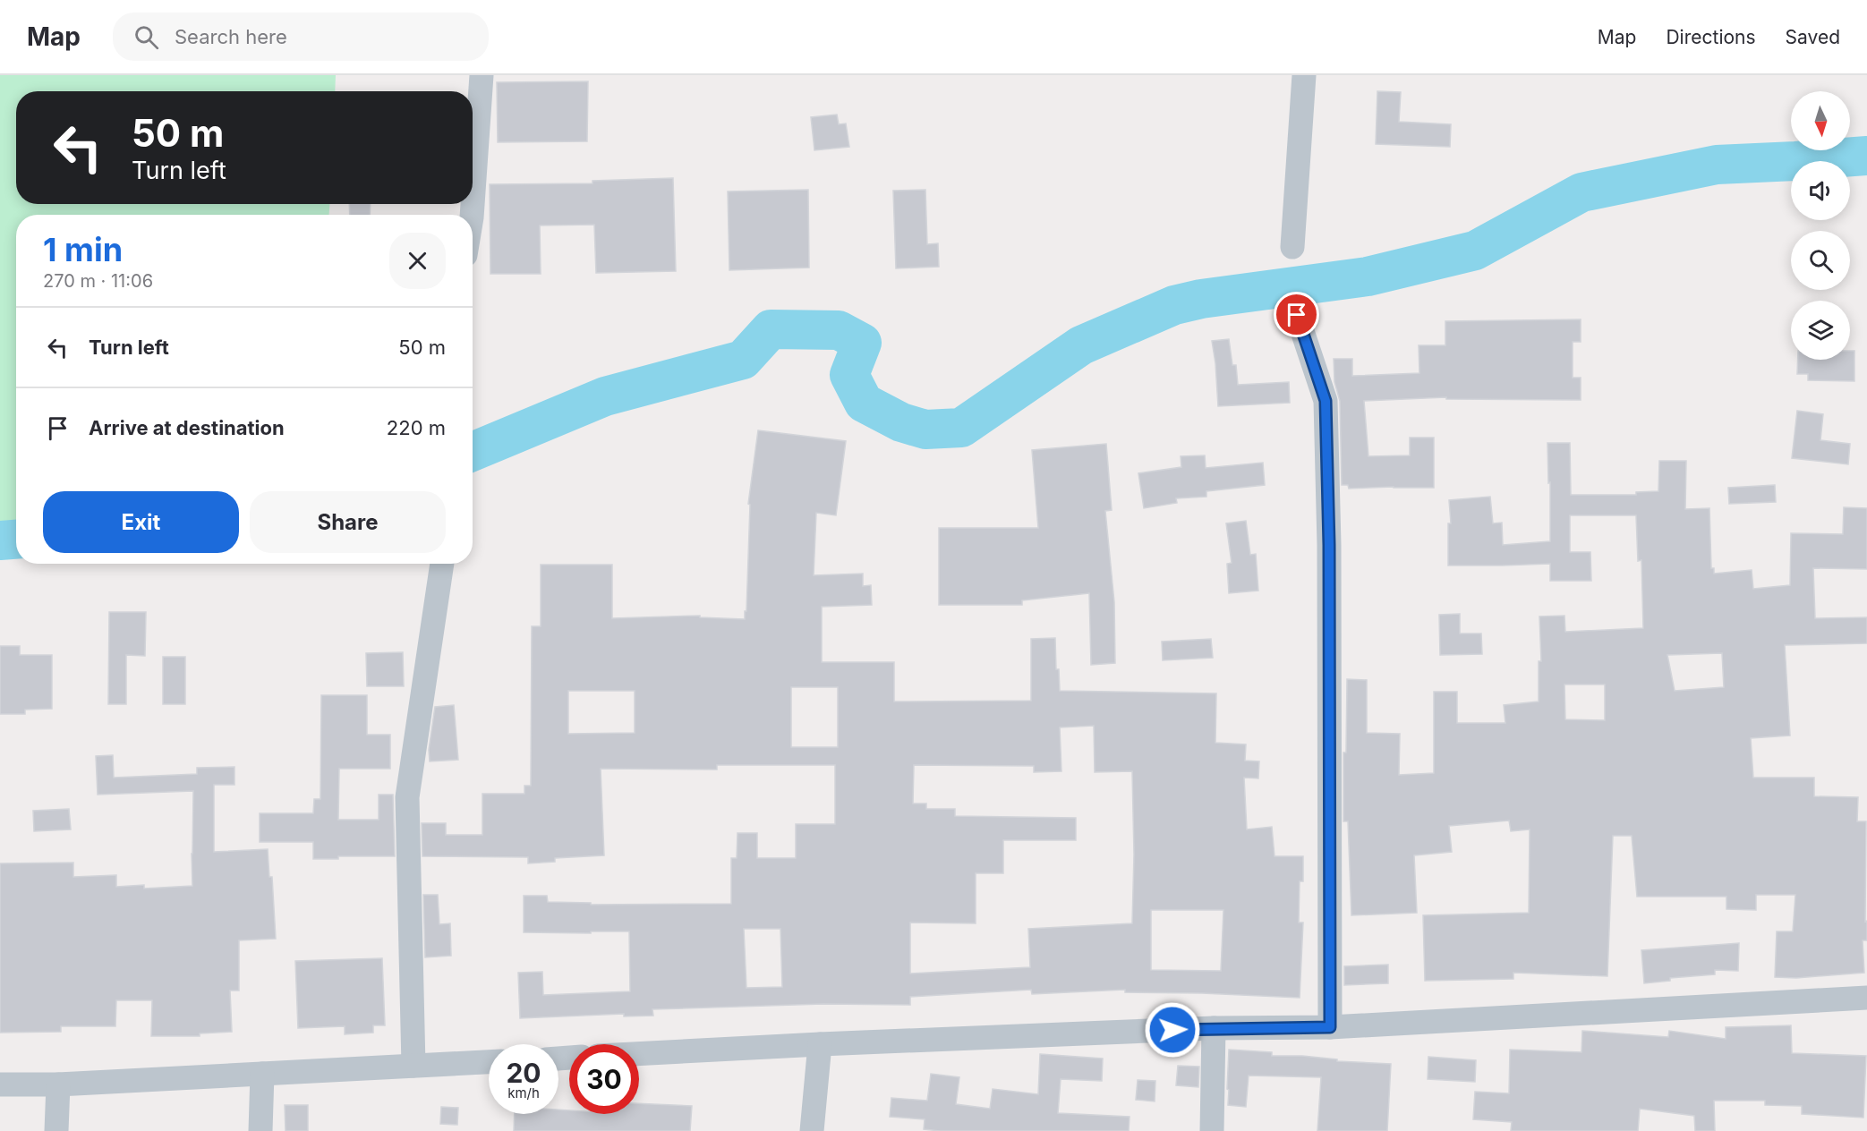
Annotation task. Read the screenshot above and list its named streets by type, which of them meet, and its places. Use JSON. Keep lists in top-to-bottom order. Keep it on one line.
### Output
{"north":"bottom","page":{"header":"Map","search":"Search here","nav":["Map","Directions","Saved"],"turn":["50 m","Turn left"],"heading":["1 min","270 m · 11:06"],"list":[{"name":"Turn left","value":"50 m"},{"name":"Arrive at destination","value":"220 m"}],"buttons":["Exit","Share"],"speed":"20 km/h","limit":"30"}}
